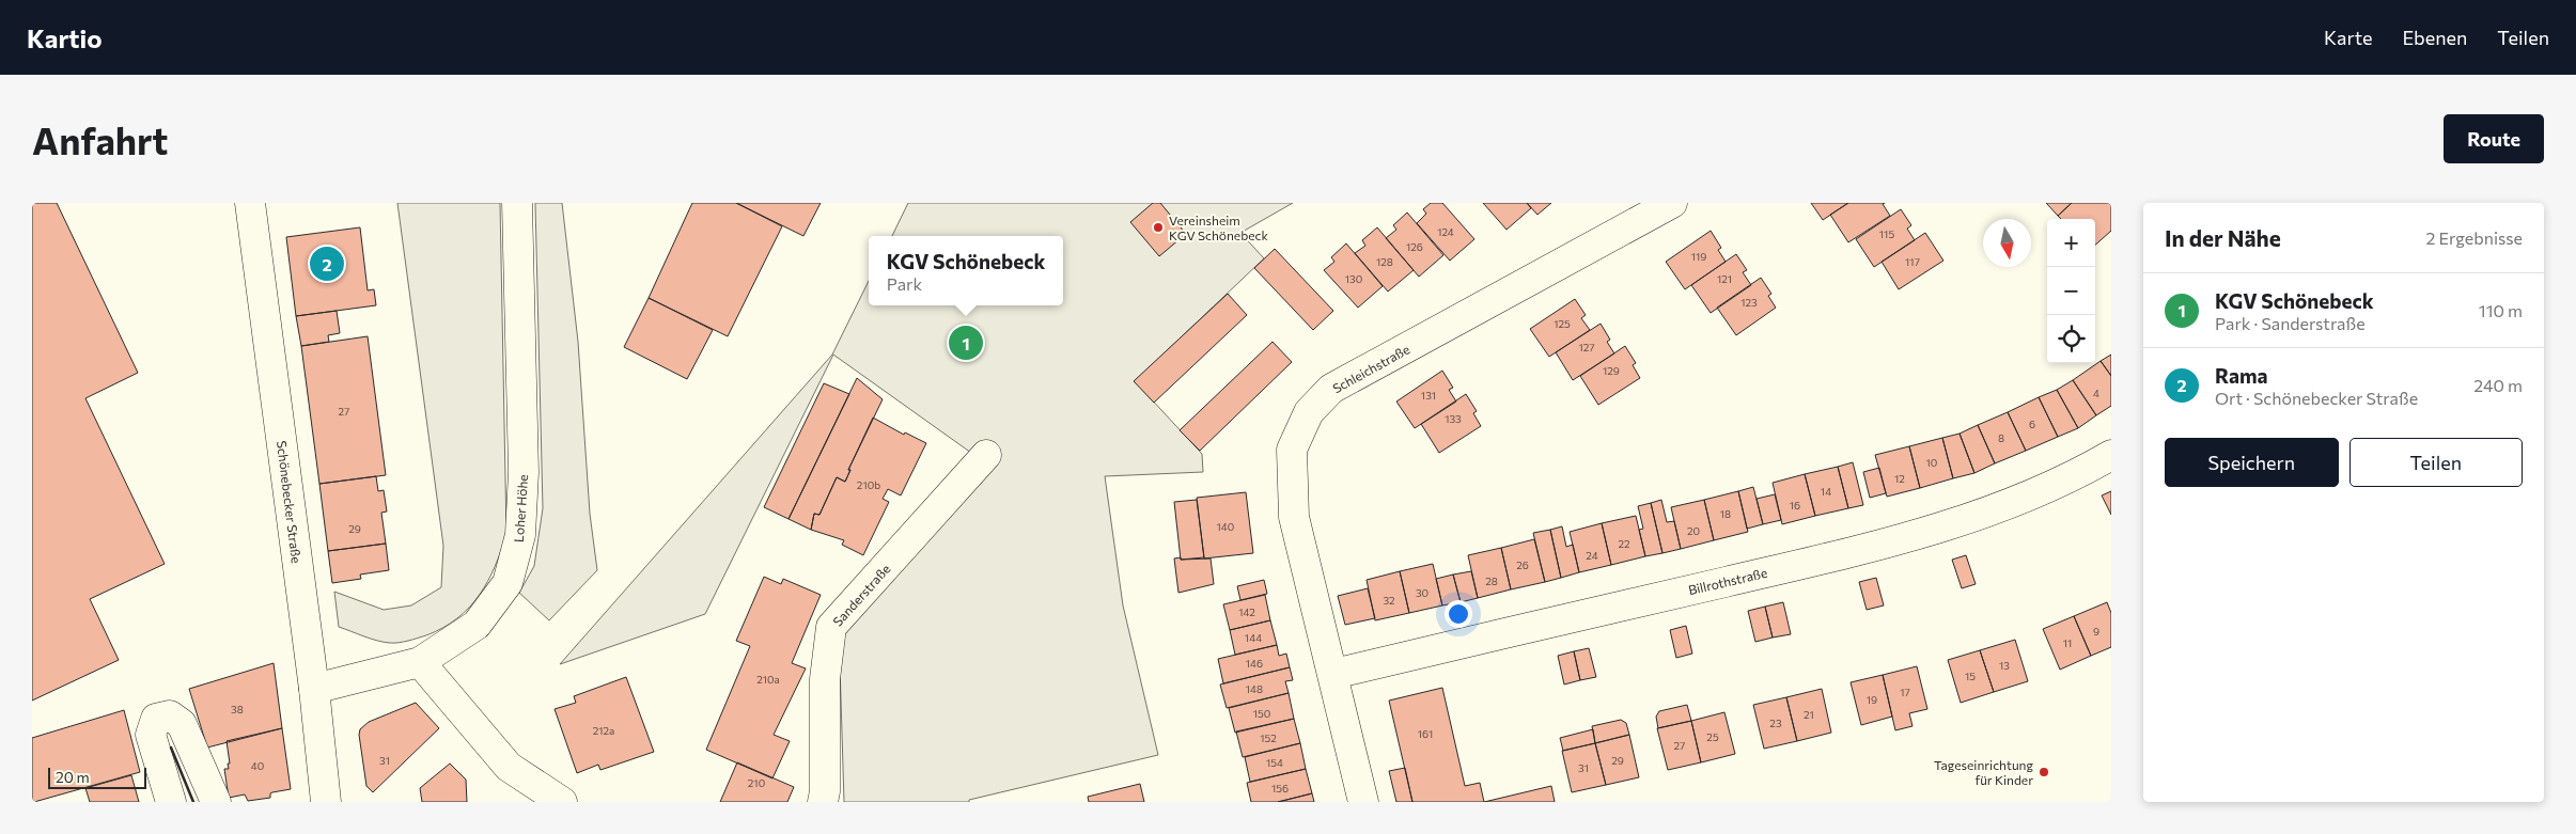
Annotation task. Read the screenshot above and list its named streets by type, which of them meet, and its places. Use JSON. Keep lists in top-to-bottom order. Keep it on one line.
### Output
{"streets":{"street":["Schleichstraße","Schönebecker Straße","Loher Höhe","Billrothstraße","Sanderstraße"]},"crossings":[["Schleichstraße","Billrothstraße"],["Schönebecker Straße","Loher Höhe"]],"places":["Vereinsheim KGV Schönebeck","Tageseinrichtung für Kinder"],"house_numbers":["124","115","126","119","128","117","130","121","123","125","127","129","4","131","27","133","6","8","10","12","210b","14","16","18","140","29","20","22","24","26","28","30","32","142","9","144","11","146","13","15","210a","148","17","19","38","150","21","23","212a","161","25","152","27","31","29","154","40","31","210","156"],"scale_bar":"20 m","north":"bottom","page":{"header":"Kartio","nav":["Karte","Ebenen","Teilen"],"buttons":["Route",["Speichern","Teilen"]],"title":"Anfahrt","heading":["In der Nähe","2 Ergebnisse"],"map_buttons":["+","−"],"popup":["KGV Schönebeck","Park"],"pins":["2","1"],"list":[{"mark":"1","name":"KGV Schönebeck","note":"Park · Sanderstraße","value":"110 m"},{"mark":"2","name":"Rama","note":"Ort · Schönebecker Straße","value":"240 m"}],"scale":"20 m"}}
